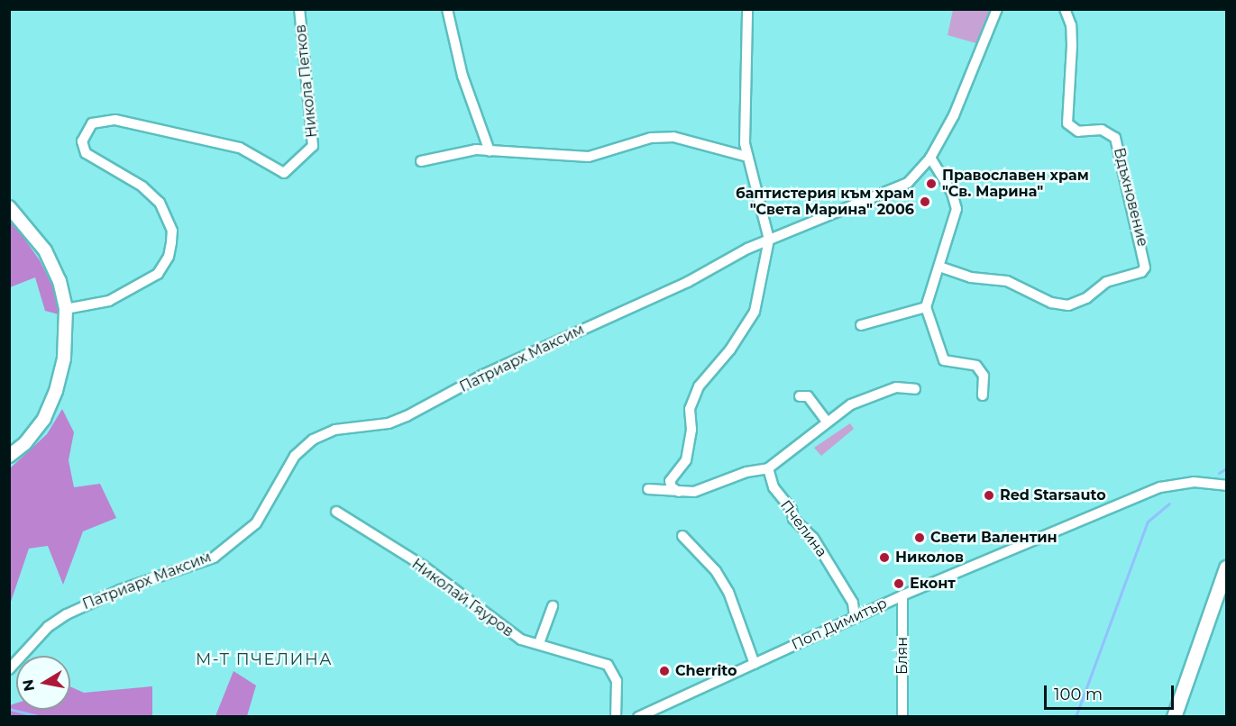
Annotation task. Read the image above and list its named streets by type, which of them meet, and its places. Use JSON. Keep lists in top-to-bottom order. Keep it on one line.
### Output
{"streets":{"street":["Никола Петков","Вдъхновение","Патриарх Максим","Пчелина","Николай Гяуров","Поп Димитър","Блян"]},"crossings":[["Пчелина","Поп Димитър"],["Поп Димитър","Блян"]],"districts":["М-Т ПЧЕЛИНА"],"places":["Православен храм \"Св. Марина\"","баптистерия към храм \"Света Марина\" 2006","Red Starsauto","Свети Валентин","Николов","Еконт","Cherrito"],"scale_bar":"100 m","north":"left"}
